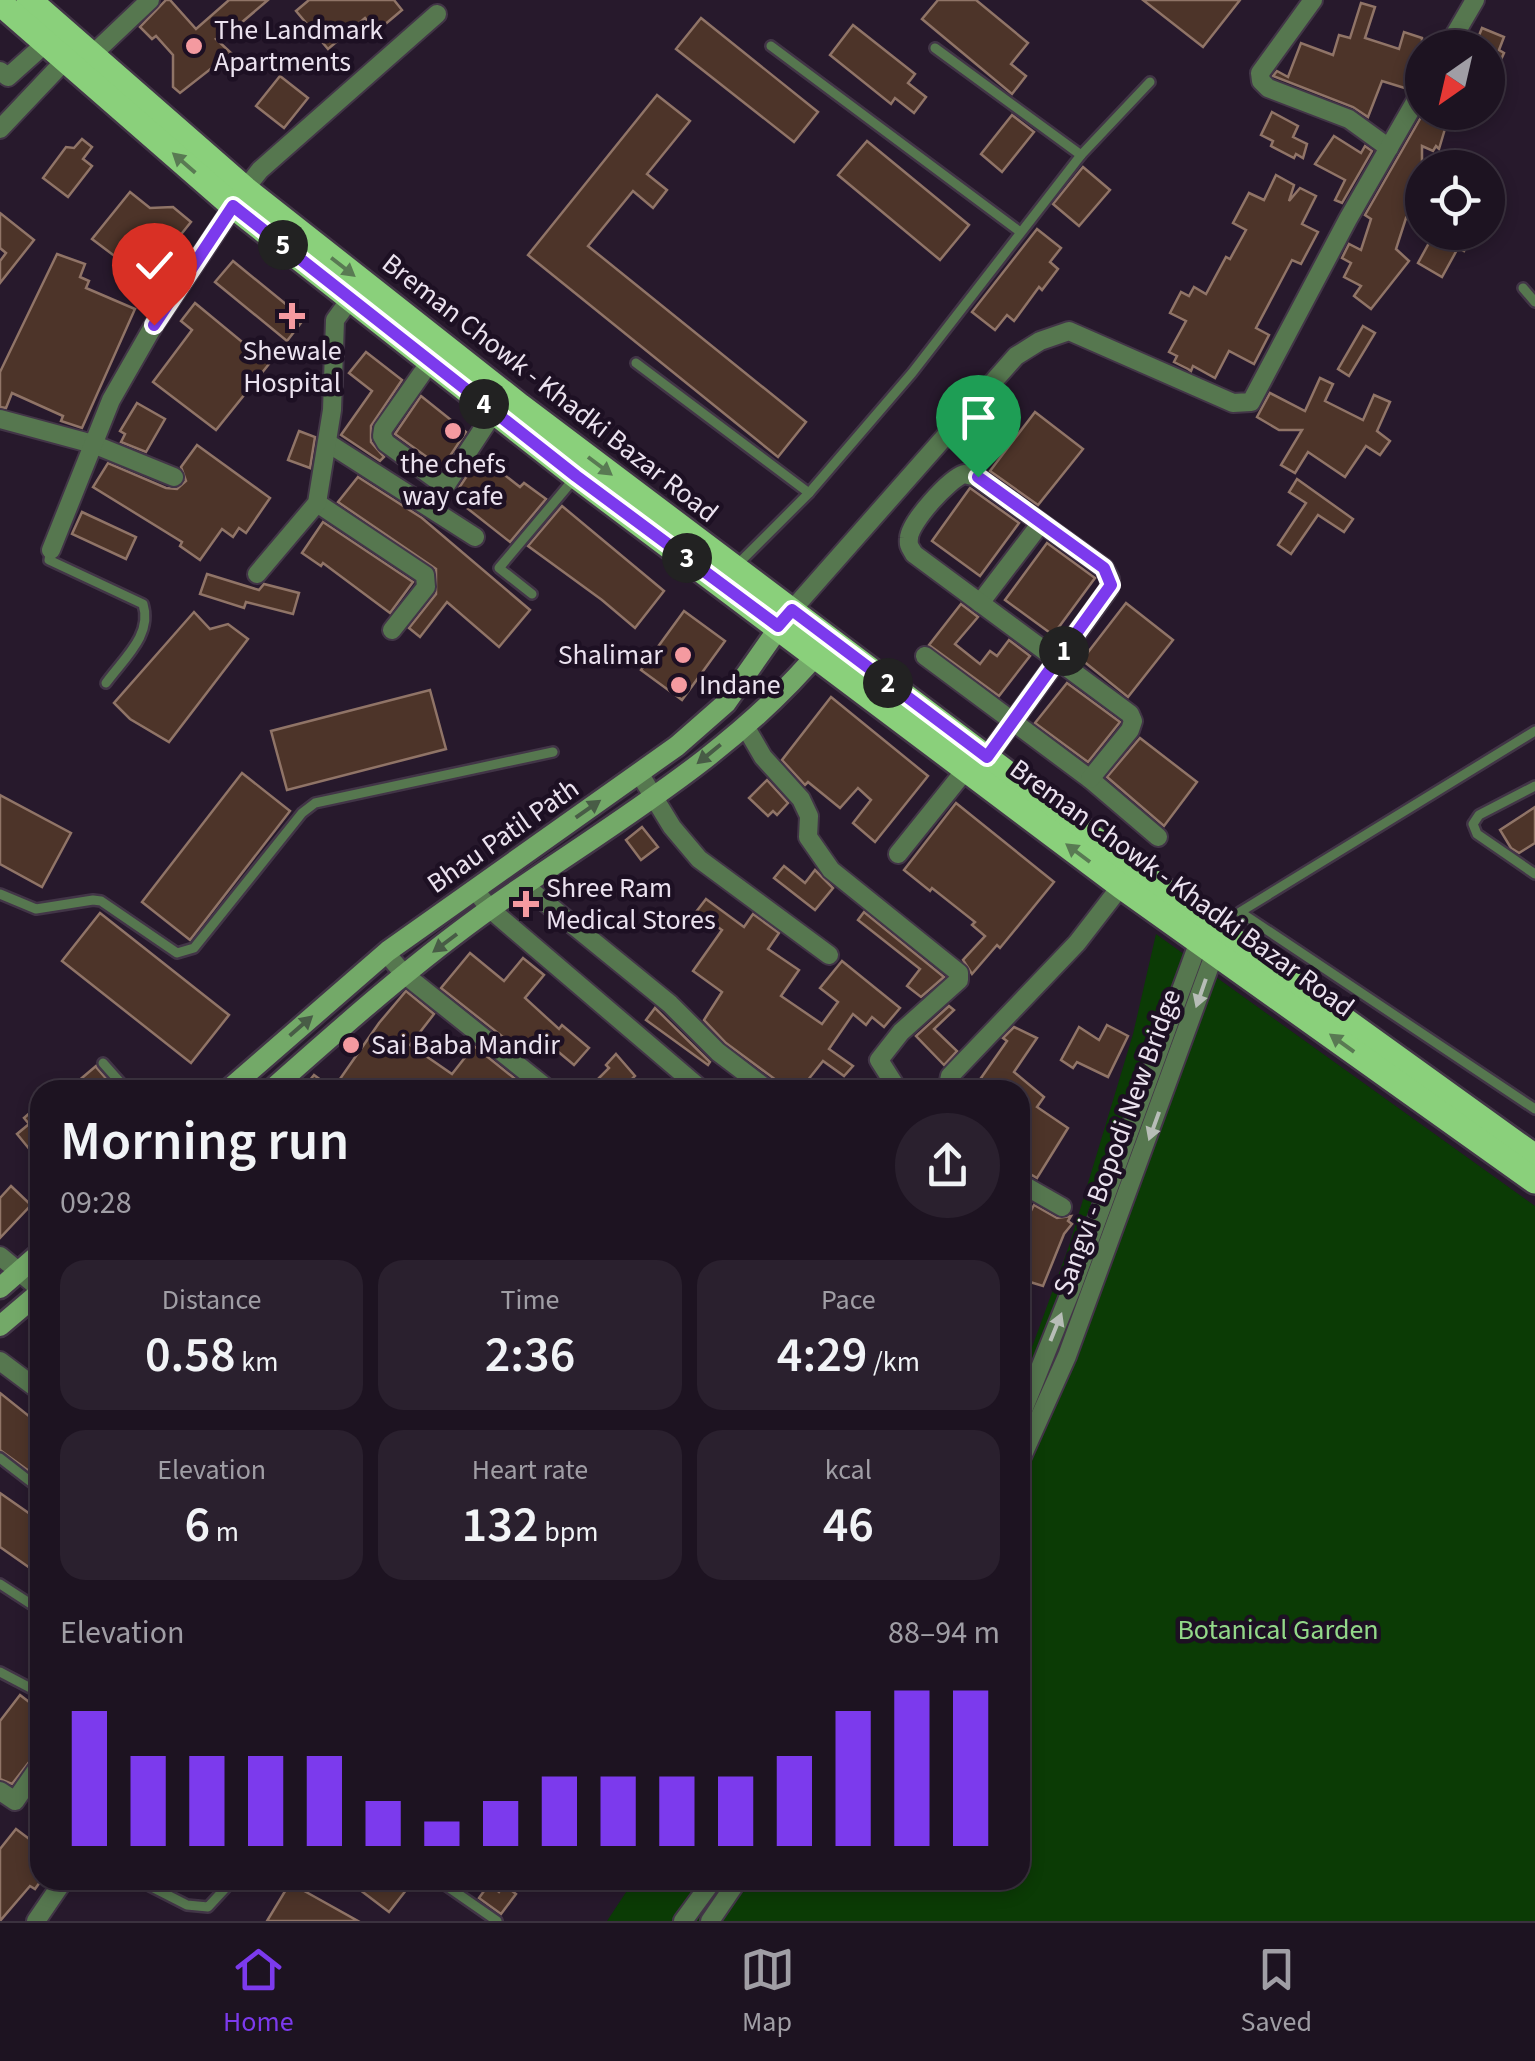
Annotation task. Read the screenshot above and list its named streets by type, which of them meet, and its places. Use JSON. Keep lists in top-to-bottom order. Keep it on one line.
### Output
{"streets":{"main road":["Breman Chowk - Khadki Bazar Road","Bhau Patil Path"],"street":["Sangvi - Bopodi New Bridge"]},"crossings":[["Breman Chowk - Khadki Bazar Road","Bhau Patil Path"],["Breman Chowk - Khadki Bazar Road","Sangvi - Bopodi New Bridge"]],"parks":["Botanical Garden"],"places":{"other":["The Landmark Apartments","the chefs way cafe","Shalimar","Indane","Sai Baba Mandir"],"health":["Shewale Hospital","Shree Ram Medical Stores"]},"north":"bottom left","page":{"pins":["5","4","3","1","2"],"heading":["Morning run","09:28"],"stats":[["Distance","0.58 km"],["Time","2:36"],["Pace","4:29 /km"],["Elevation","6 m"],["Heart rate","132 bpm"],["kcal","46"]],"chart":["Elevation","88–94 m"],"tabs":["Home","Map","Saved"]}}
